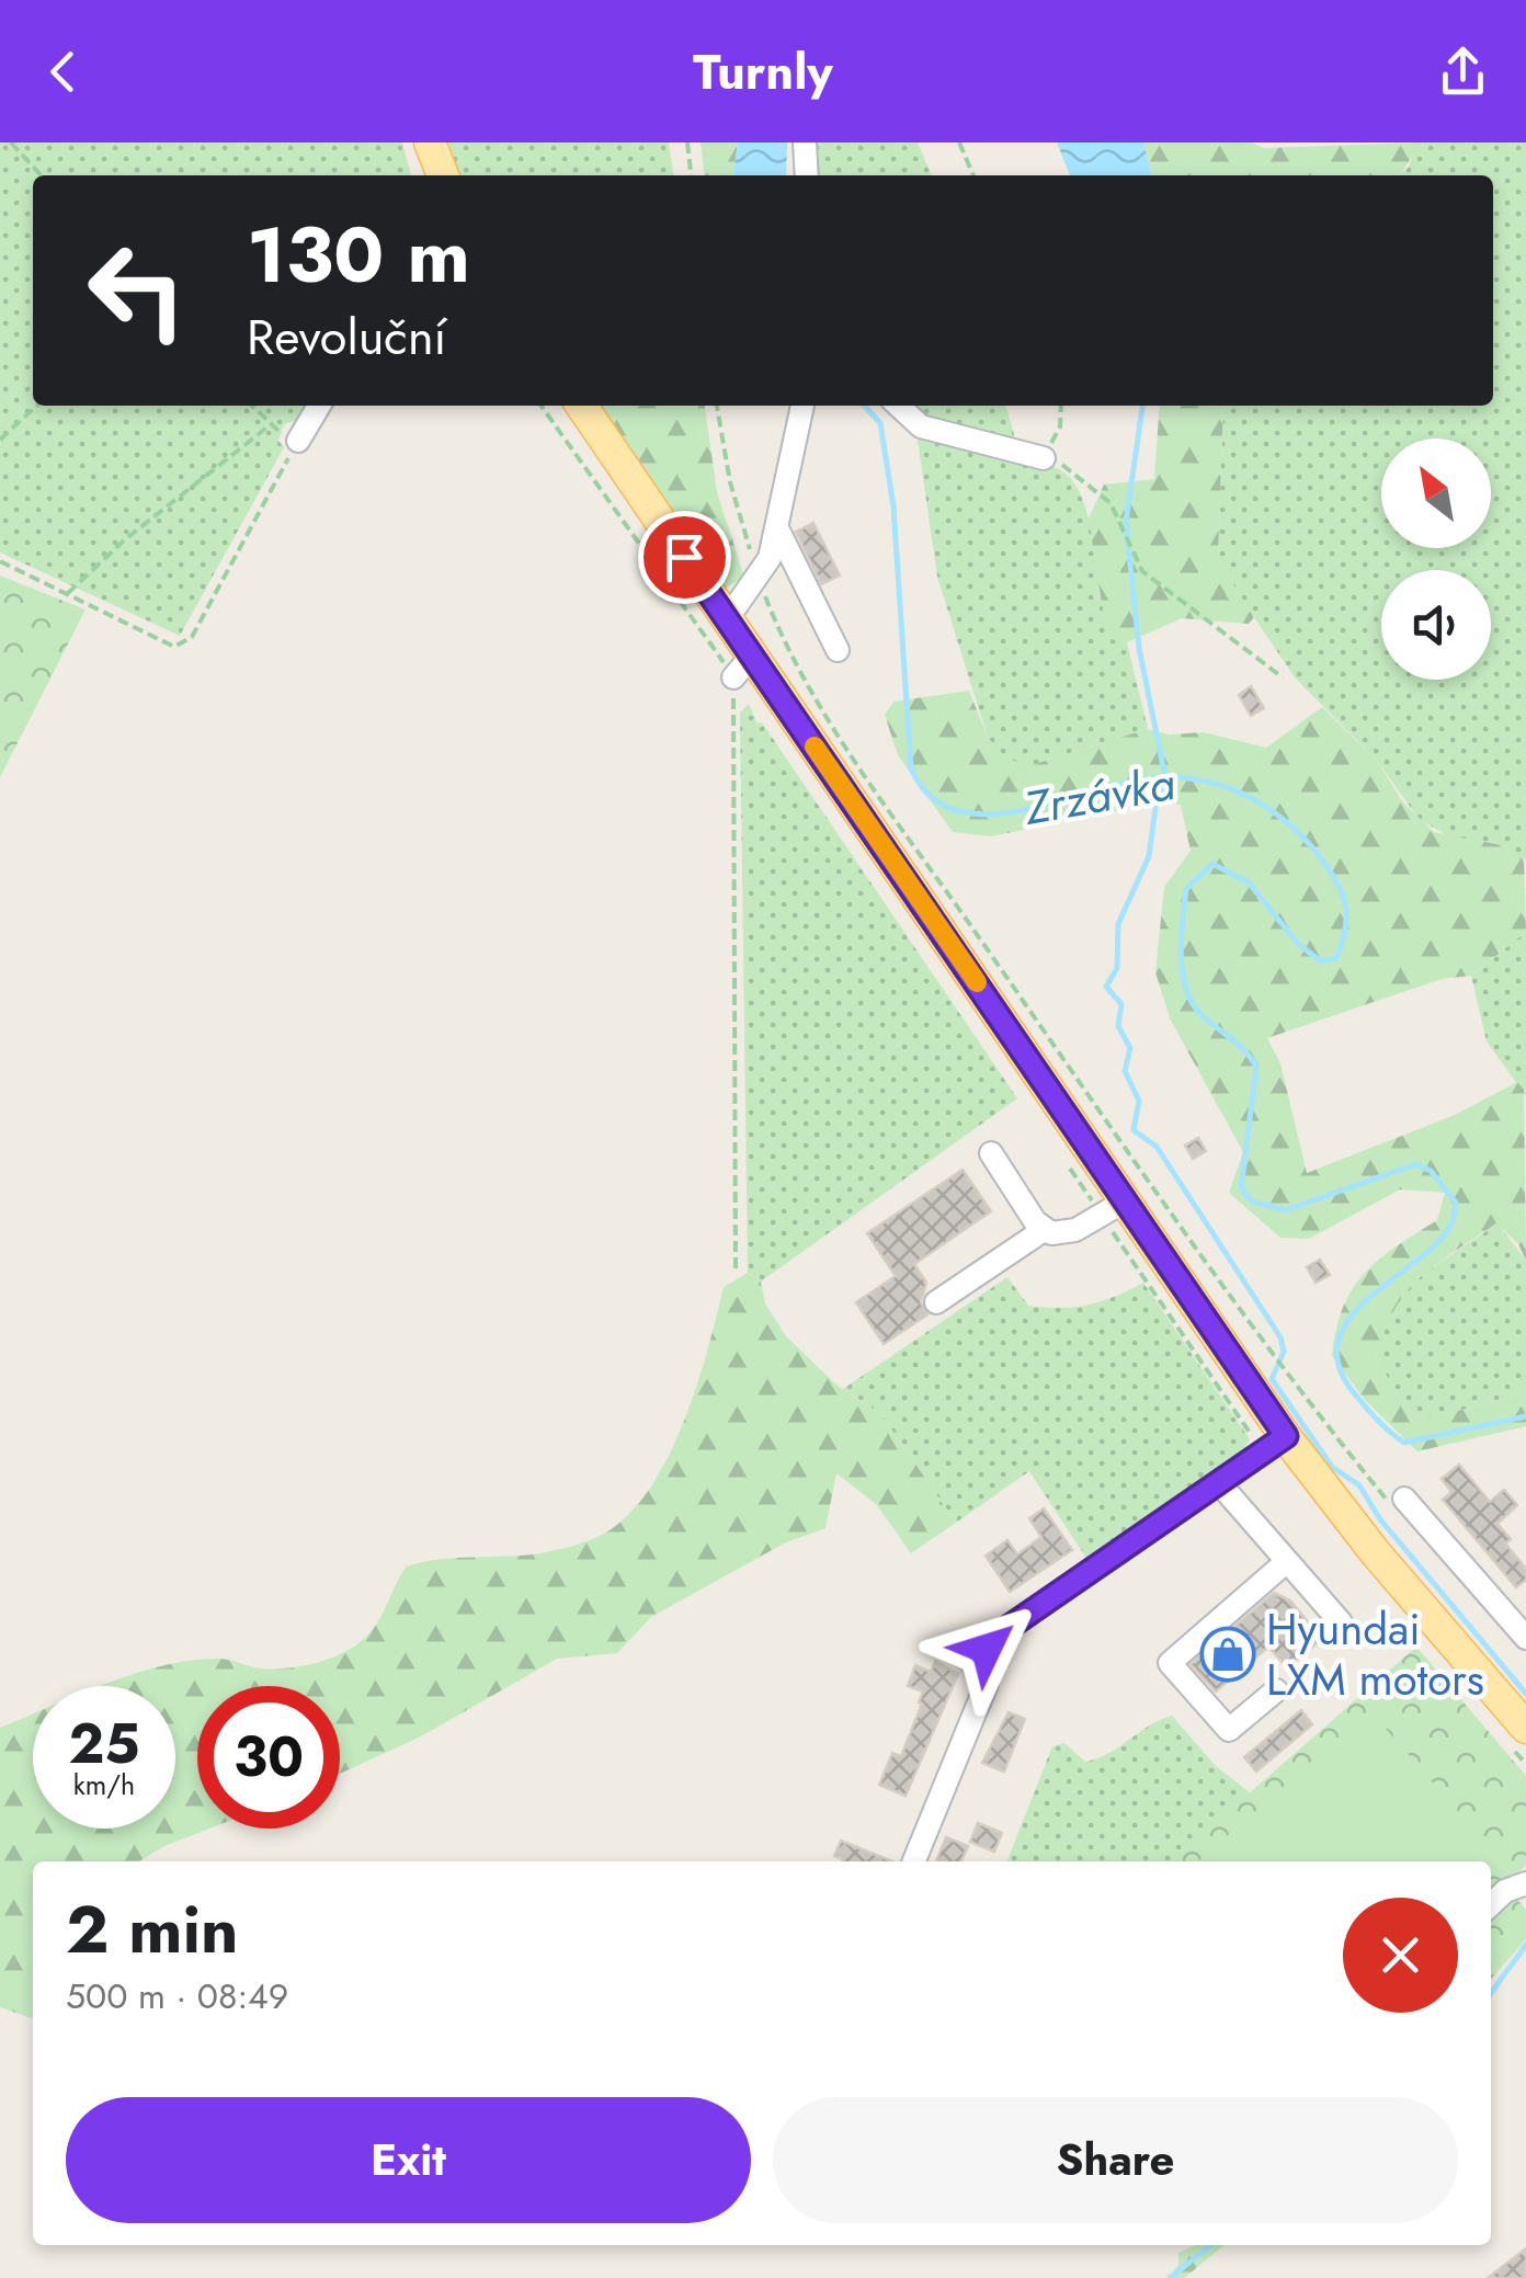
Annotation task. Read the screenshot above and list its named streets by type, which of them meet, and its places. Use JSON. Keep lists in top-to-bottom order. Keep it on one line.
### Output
{"water":["Zrzávka"],"places":{"shop":["Hyundai LXM motors"]},"north":"top left","page":{"header":"Turnly","turn":["130 m","Revoluční"],"speed":"25 km/h","limit":"30","heading":["2 min","500 m · 08:49"],"buttons":["Exit","Share"]}}
